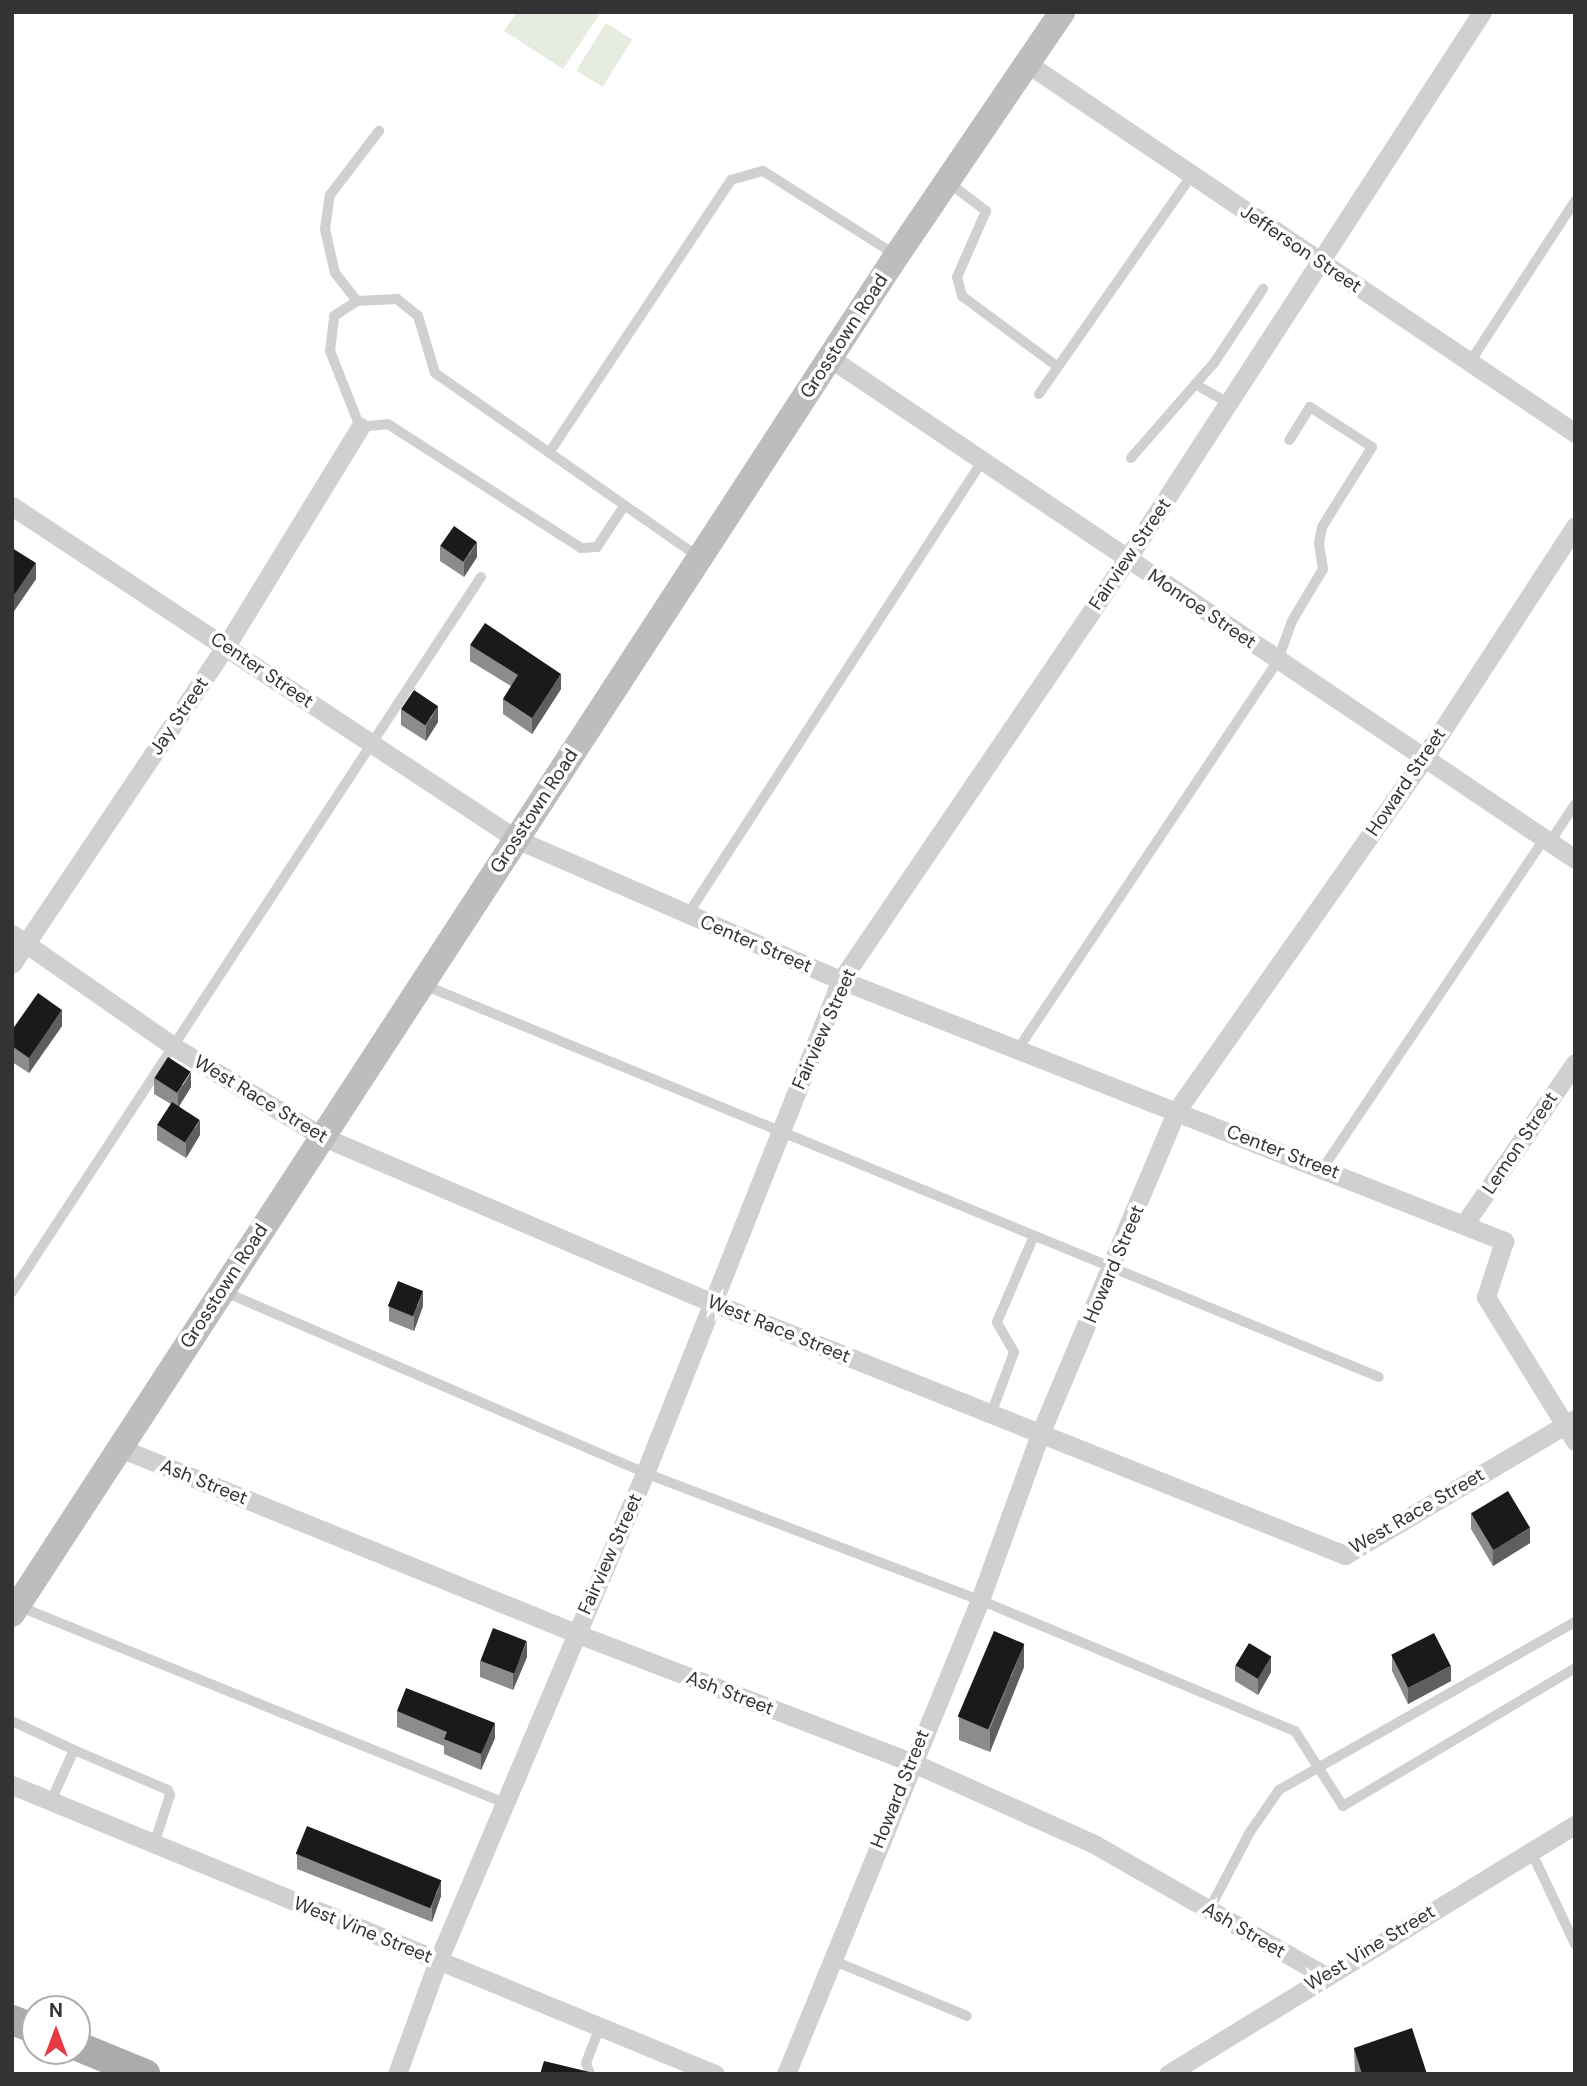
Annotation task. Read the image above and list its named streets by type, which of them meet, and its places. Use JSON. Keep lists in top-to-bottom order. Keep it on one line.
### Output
{"streets":{"street":["Jefferson Street","Grosstown Road","Fairview Street","Monroe Street","Center Street","Jay Street","Howard Street","West Race Street","Lemon Street","Ash Street","West Vine Street"]},"crossings":[["Jefferson Street","Grosstown Road"],["Jefferson Street","Fairview Street"],["Grosstown Road","Monroe Street"],["Grosstown Road","Center Street"],["Grosstown Road","West Race Street"],["Grosstown Road","Ash Street"],["Fairview Street","Monroe Street"],["Fairview Street","Center Street"],["Fairview Street","West Race Street"],["Fairview Street","Ash Street"],["Fairview Street","West Vine Street"],["Monroe Street","Howard Street"],["Center Street","Jay Street"],["Center Street","Howard Street"],["Center Street","West Race Street"],["Center Street","Lemon Street"],["Jay Street","West Race Street"],["Howard Street","West Race Street"],["Howard Street","Ash Street"],["Ash Street","West Vine Street"]],"north":"top"}
